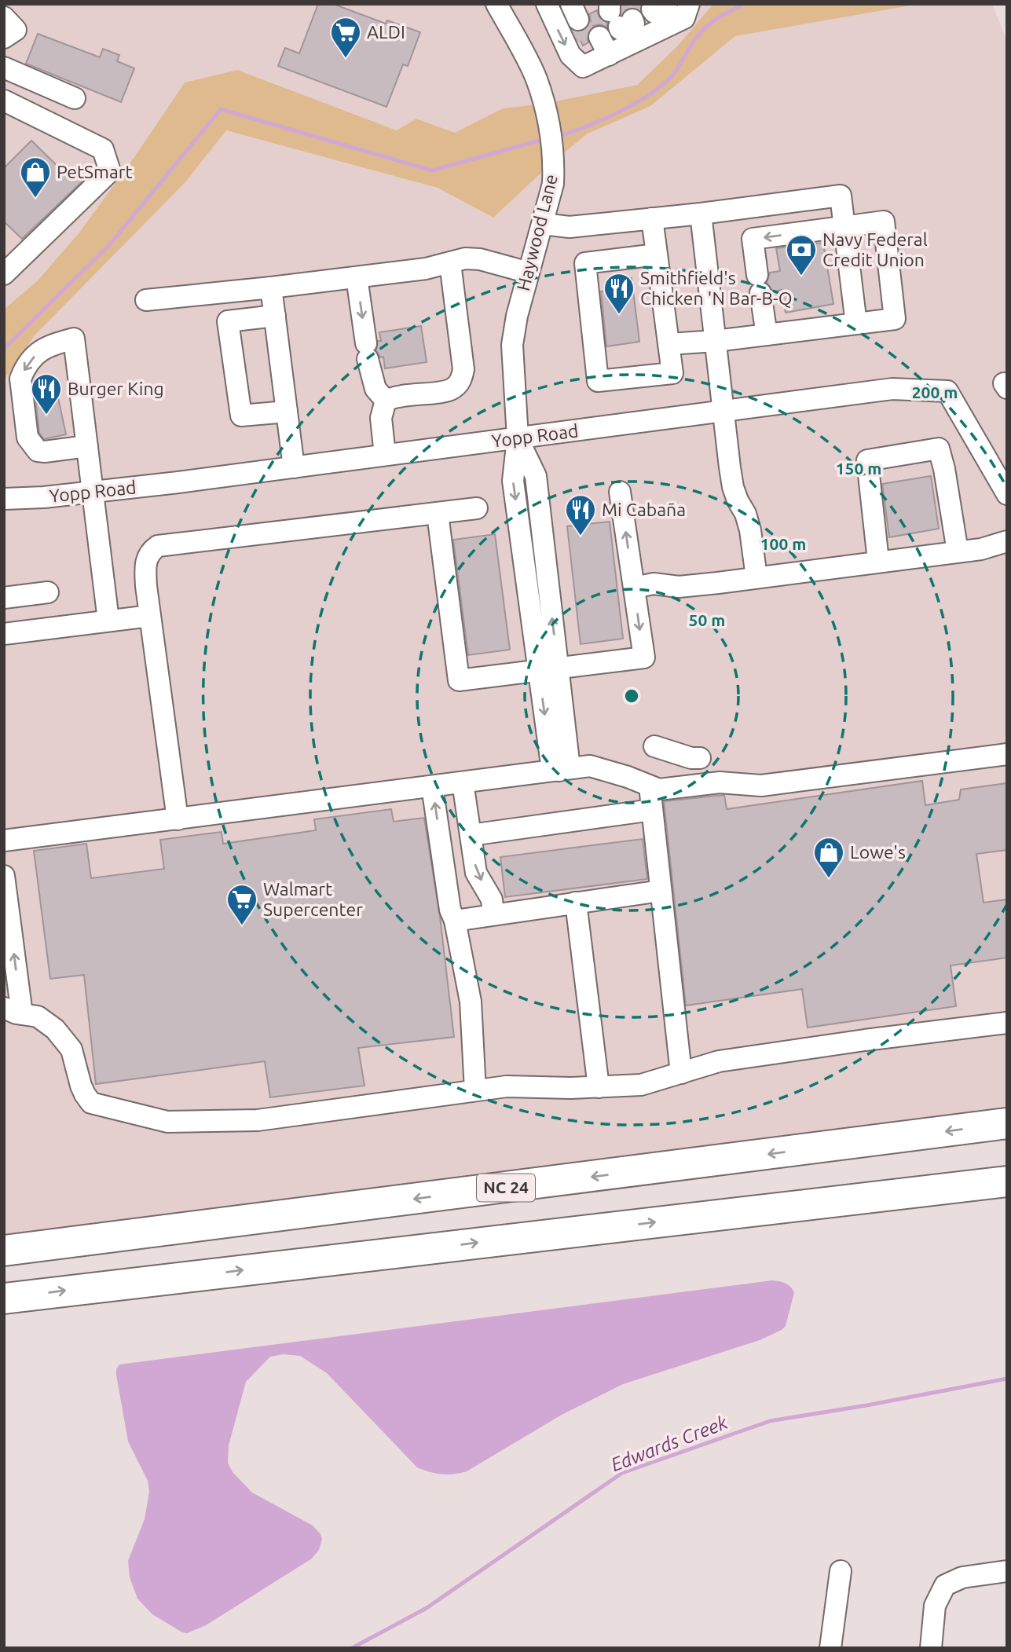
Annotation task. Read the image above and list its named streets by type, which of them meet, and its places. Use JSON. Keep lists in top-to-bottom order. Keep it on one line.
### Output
{"streets":{"highway":["NC 24"],"street":["Haywood Lane","Yopp Road"]},"crossings":[["Haywood Lane","Yopp Road"]],"water":["Edwards Creek"],"places":{"supermarket":["ALDI","Walmart Supercenter"],"shop":["PetSmart","Lowe's"],"bank":["Navy Federal Credit Union"],"restaurant":["Smithfield's Chicken 'N Bar-B-Q","Burger King","Mi Cabaña"]},"rings":["200 m","150 m","100 m","50 m"]}
